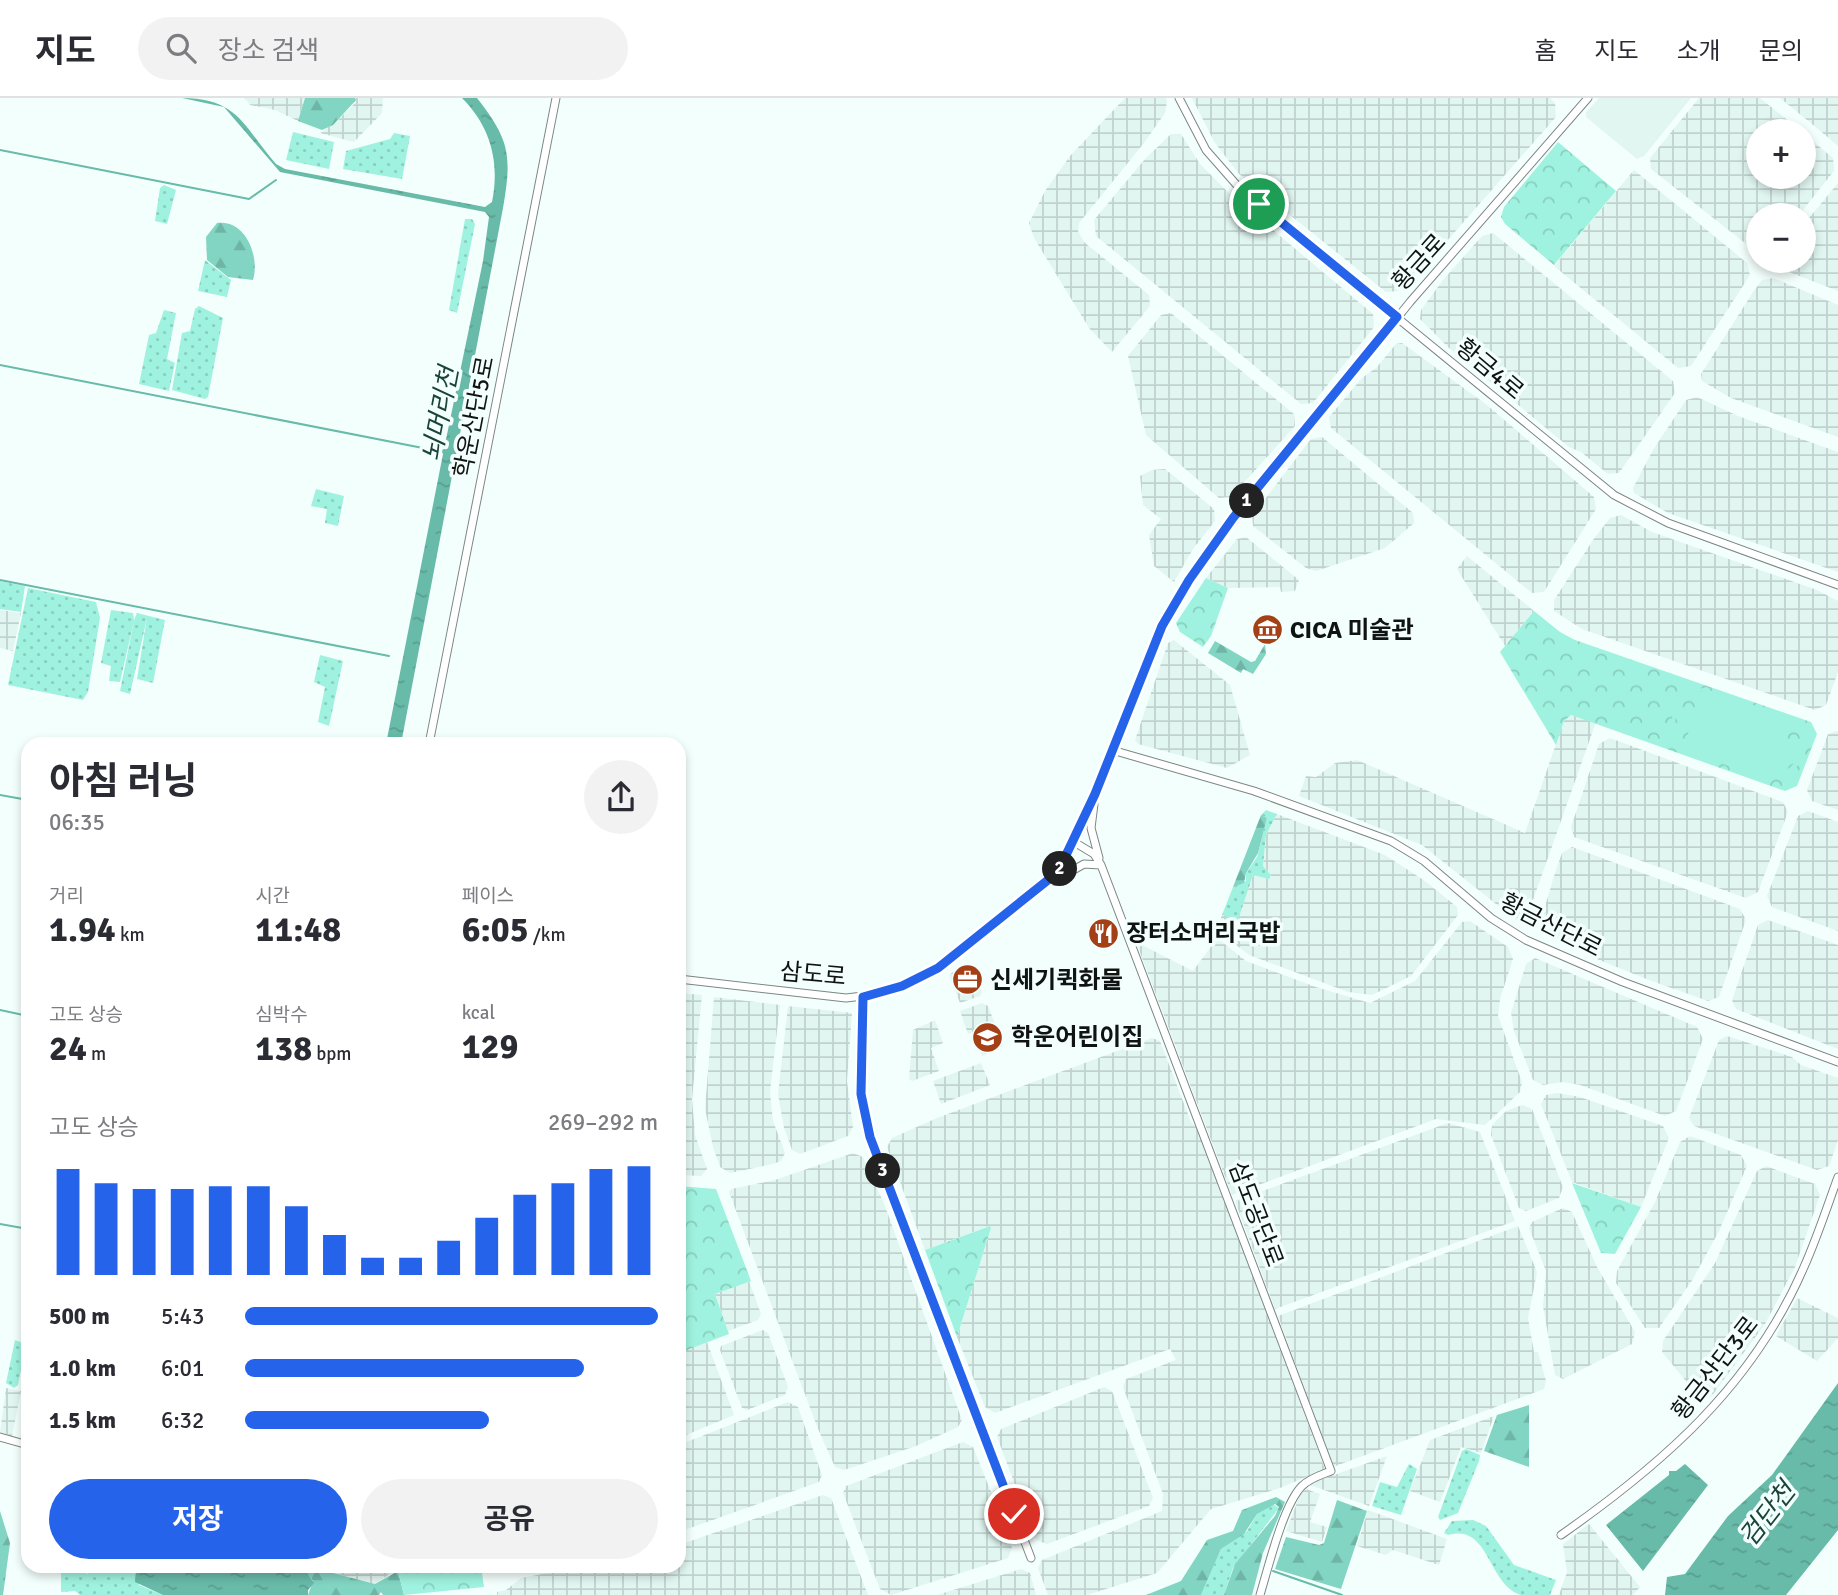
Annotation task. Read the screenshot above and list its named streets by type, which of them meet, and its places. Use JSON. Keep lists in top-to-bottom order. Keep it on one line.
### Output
{"streets":{"street":["황금로","황금4로","학운산단5로","황금산단로","삼도로","삼도공단로","황금산단3로"]},"crossings":[["황금로","황금4로"],["황금로","삼도로"],["황금산단로","삼도로"],["삼도로","삼도공단로"]],"water":["뇌머리천","검단천"],"places":{"museum":["CICA 미술관"],"restaurant":["장터소머리국밥"],"office":["신세기퀵화물"],"school or university":["학운어린이집"]},"page":{"header":"지도","search":"장소 검색","nav":["홈","지도","소개","문의"],"map_buttons":["+","−"],"pins":["1","2","3"],"heading":["아침 러닝","06:35"],"stats":[["거리","1.94 km"],["시간","11:48"],["페이스","6:05 /km"],["고도 상승","24 m"],["심박수","138 bpm"],["kcal","129"]],"chart":["고도 상승","269–292 m"],"list":[{"name":"500 m","note":"5:43"},{"name":"1.0 km","note":"6:01"},{"name":"1.5 km","note":"6:32"}],"buttons":["저장","공유"]}}
